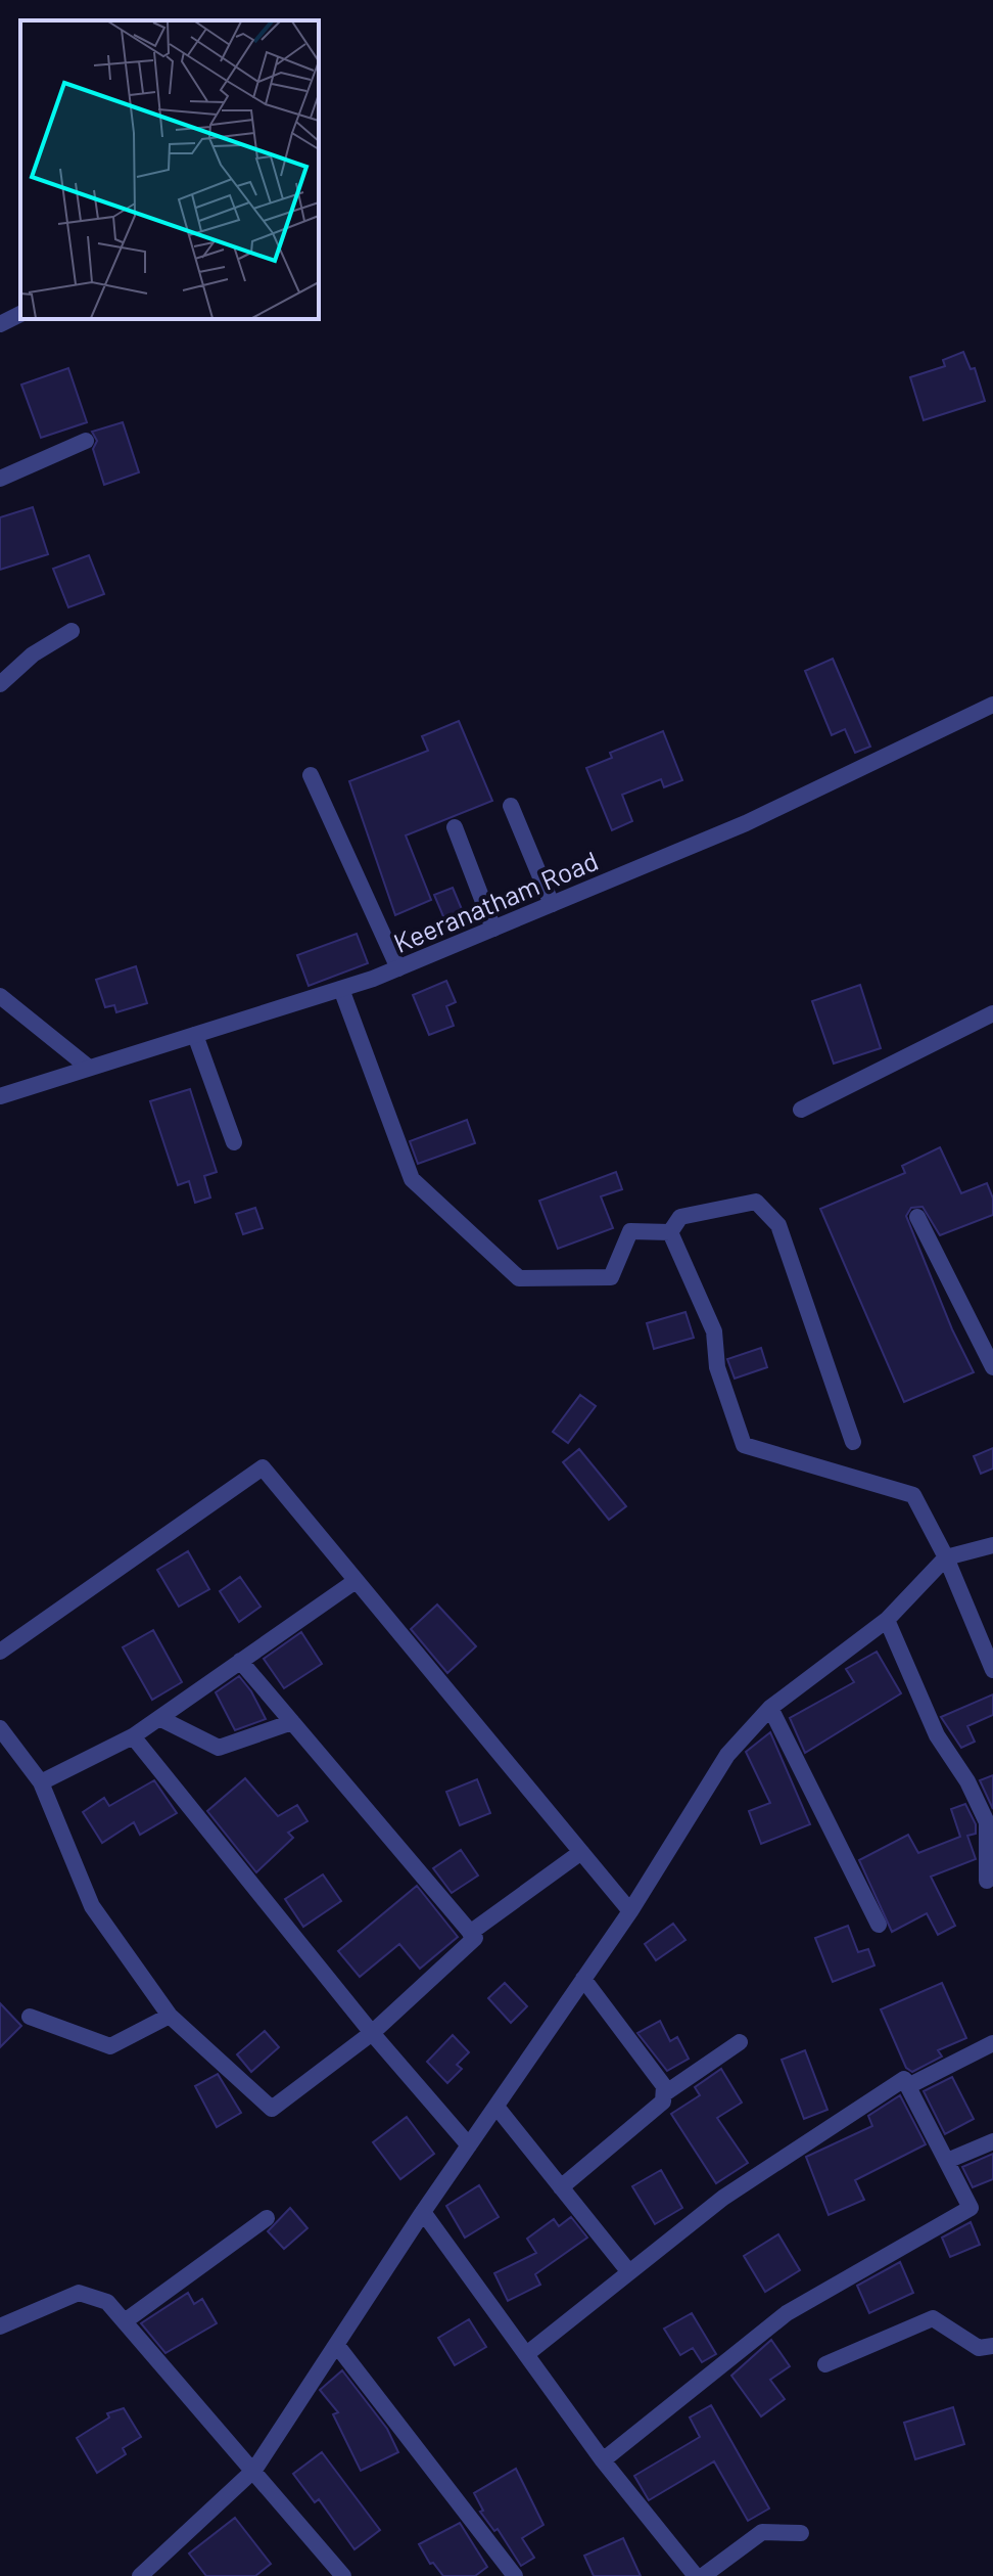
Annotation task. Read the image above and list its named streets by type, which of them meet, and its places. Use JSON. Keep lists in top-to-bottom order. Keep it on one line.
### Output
{"streets":{"street":["Keeranatham Road"]}}
